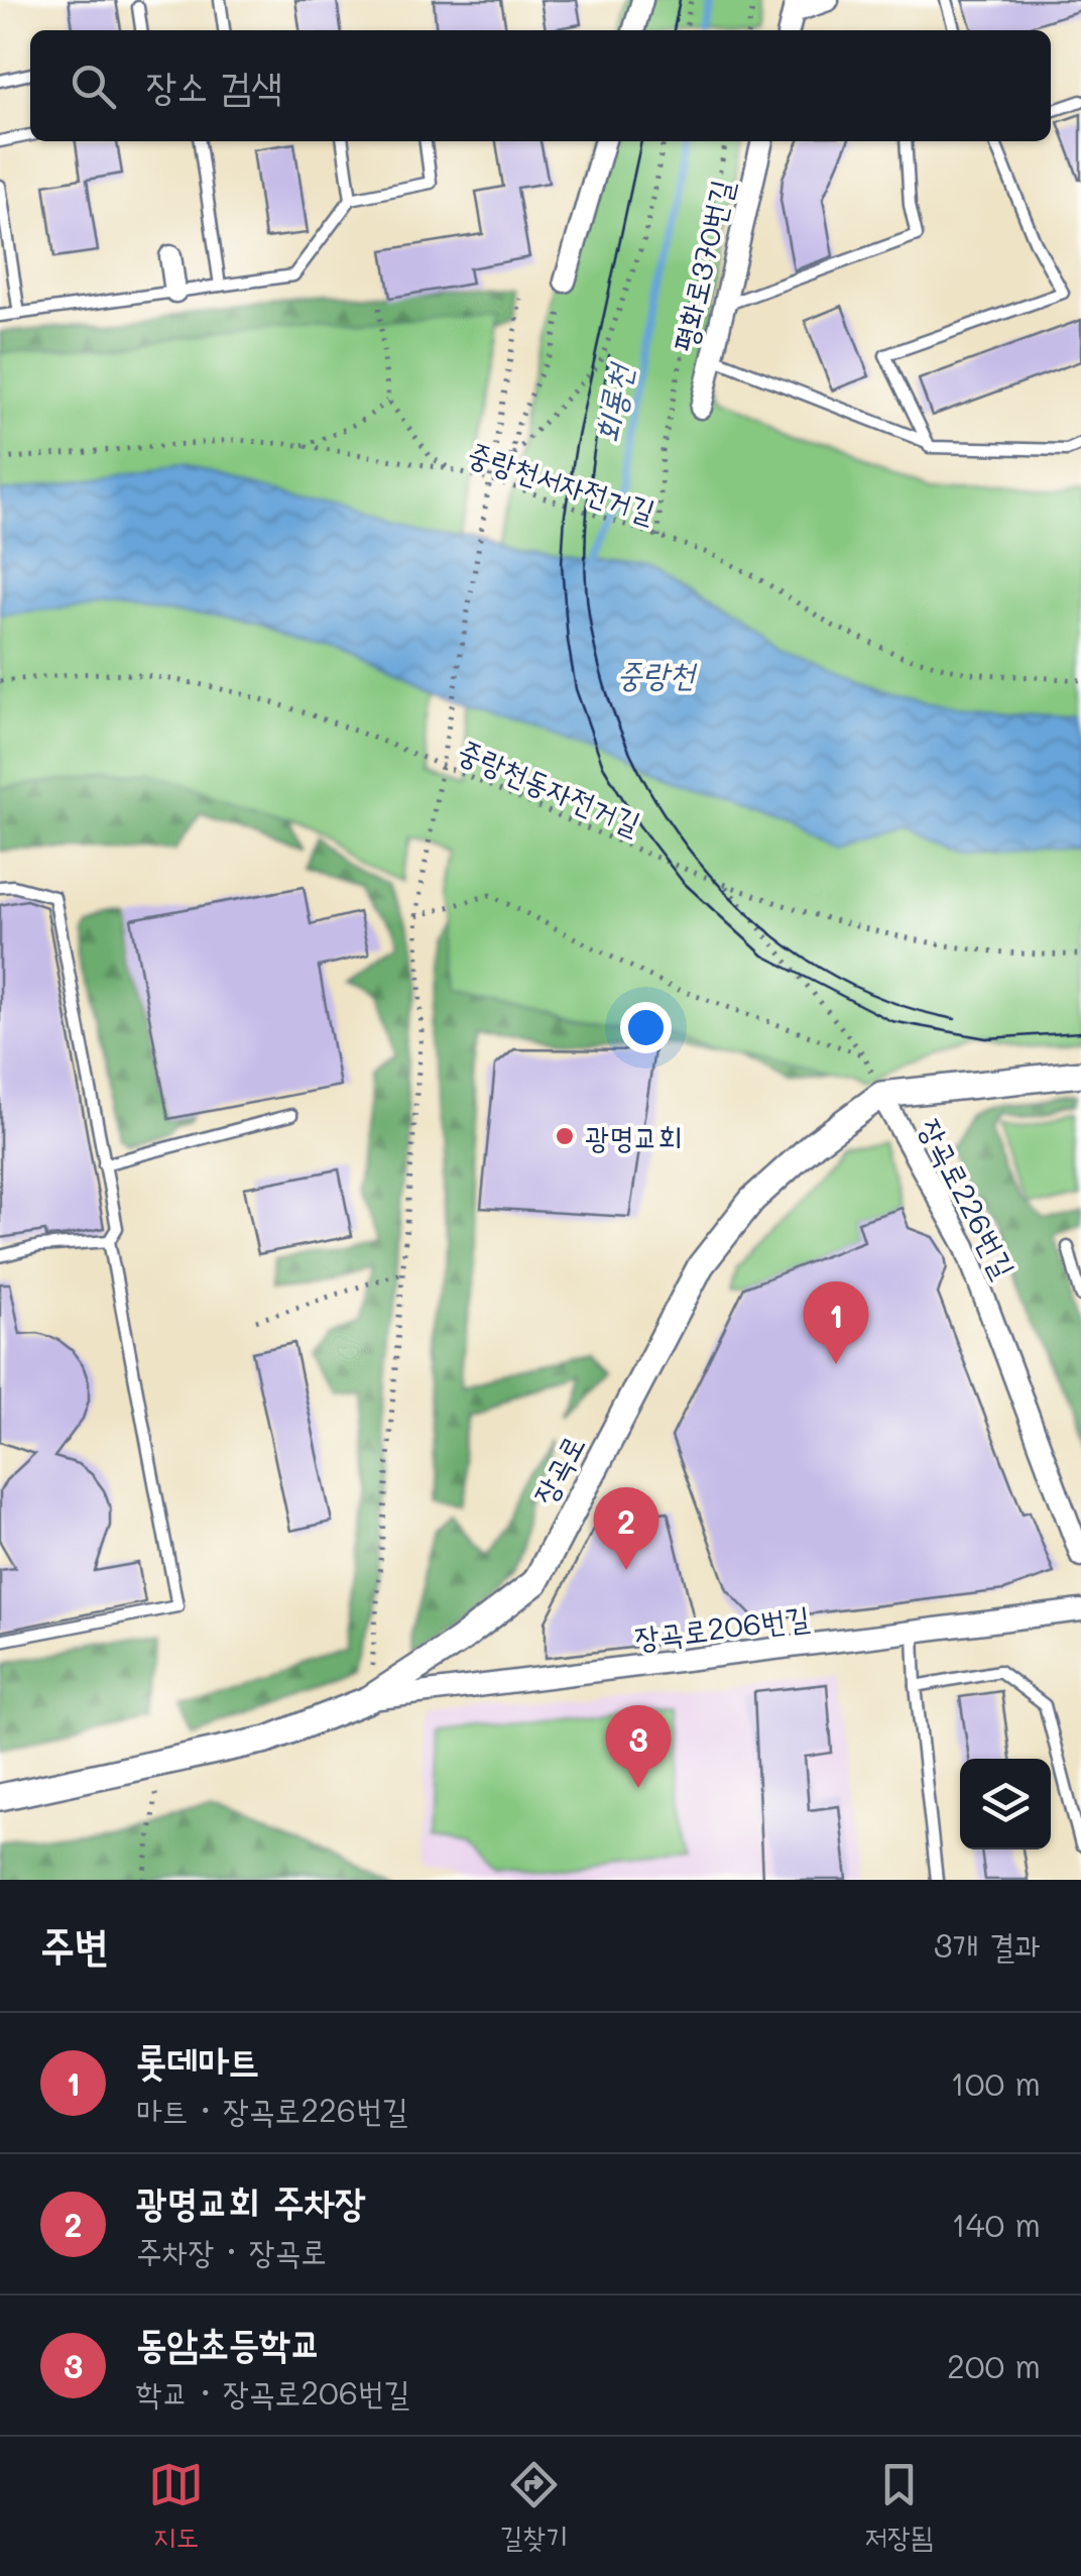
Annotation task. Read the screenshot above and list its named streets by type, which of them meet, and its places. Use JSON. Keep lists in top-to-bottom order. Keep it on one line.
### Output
{"streets":{"street":["평화로370번길","장곡로226번길","장곡로","장곡로206번길"],"path":["중랑천서자전거길","중랑천동자전거길"]},"crossings":[["장곡로226번길","장곡로"],["장곡로","장곡로206번길"]],"water":["회룡천","중랑천"],"places":["광명교회"],"page":{"search":"장소 검색","pins":["1","2","3"],"heading":["주변","3개 결과"],"list":[{"mark":"1","name":"롯데마트","note":"마트 · 장곡로226번길","value":"100 m"},{"mark":"2","name":"광명교회 주차장","note":"주차장 · 장곡로","value":"140 m"},{"mark":"3","name":"동암초등학교","note":"학교 · 장곡로206번길","value":"200 m"}],"nav":["지도","길찾기","저장됨"]}}
